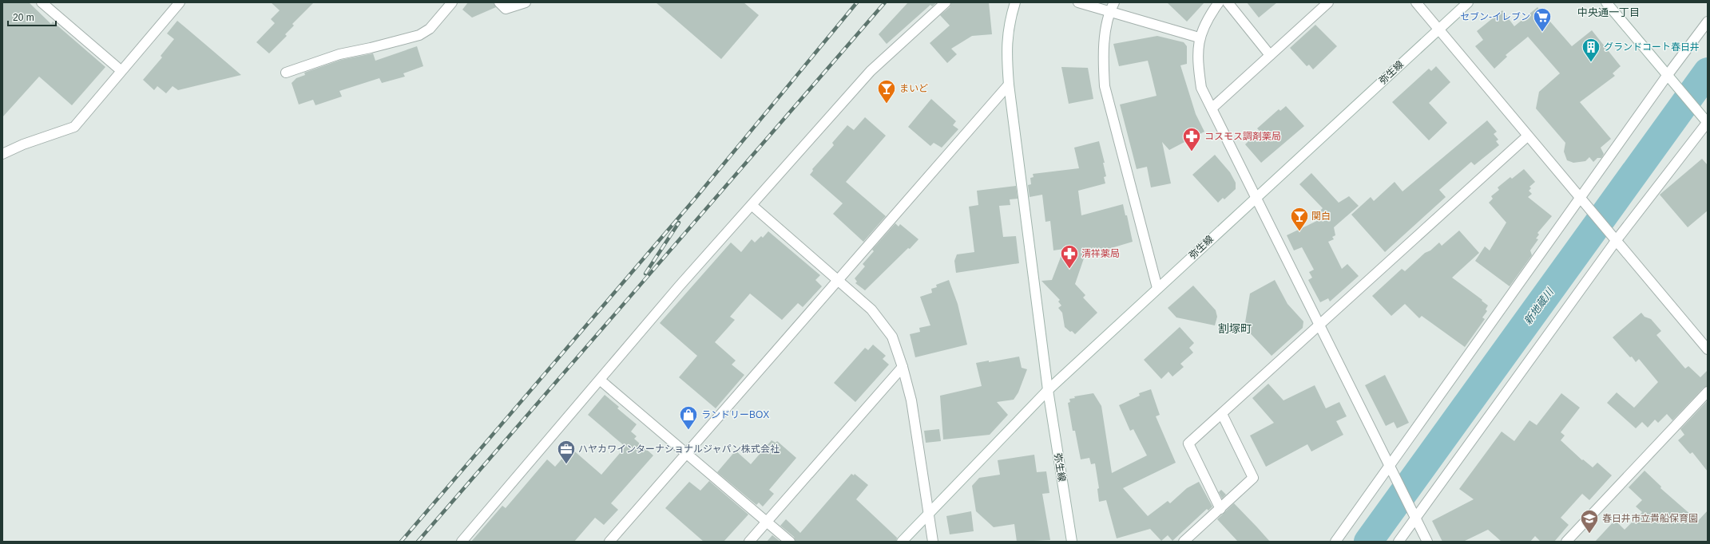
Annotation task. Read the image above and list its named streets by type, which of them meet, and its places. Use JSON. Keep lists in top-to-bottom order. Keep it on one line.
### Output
{"streets":{"street":["弥生線"]},"districts":["中央通一丁目","割塚町"],"water":["新地蔵川"],"places":{"supermarket":["セブン-イレブン"],"building":["グランドコート春日井"],"bar":["まいど","関白"],"pharmacy":["コスモス調剤薬局","清祥薬局"],"shop":["ランドリーBOX"],"office":["ハヤカワインターナショナルジャパン株式会社"],"school or university":["春日井市立貴船保育園"]},"scale_bar":"20 m"}
